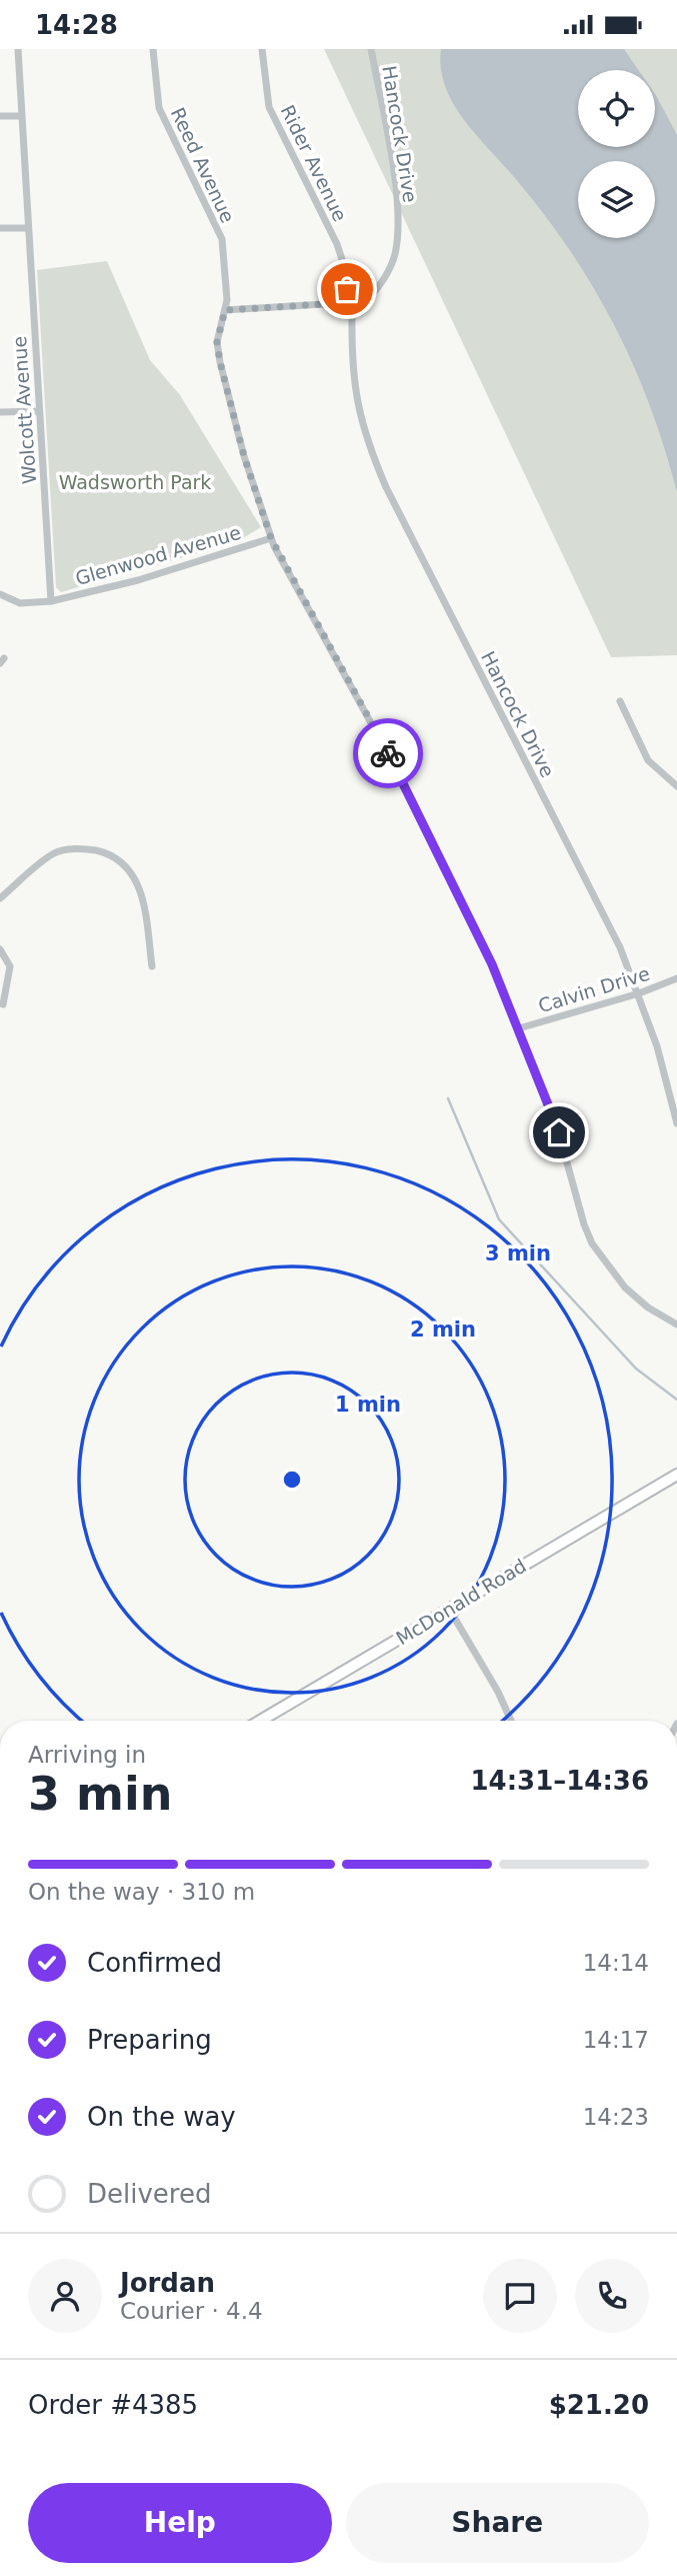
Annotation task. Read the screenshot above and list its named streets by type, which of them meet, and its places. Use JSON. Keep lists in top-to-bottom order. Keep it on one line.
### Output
{"streets":{"street":["Hancock Drive","Rider Avenue","Reed Avenue","Wolcott Avenue","Glenwood Avenue","Calvin Drive","McDonald Road"]},"crossings":[["Hancock Drive","Rider Avenue"],["Hancock Drive","Calvin Drive"],["Reed Avenue","Glenwood Avenue"],["Wolcott Avenue","Glenwood Avenue"],["Glenwood Avenue","Calvin Drive"]],"parks":["Wadsworth Park"],"page":{"status":"14:28","heading":["3 min","Arriving in","14:31–14:36"],"panel":["Jordan","Courier · 4.4","Order #4385","$21.20"],"bar":"On the way · 310 m","list":[["Confirmed","14:14"],["Preparing","14:17"],["On the way","14:23"],"Delivered"],"buttons":["Help","Share"]},"rings":["3 min","2 min","1 min"]}
